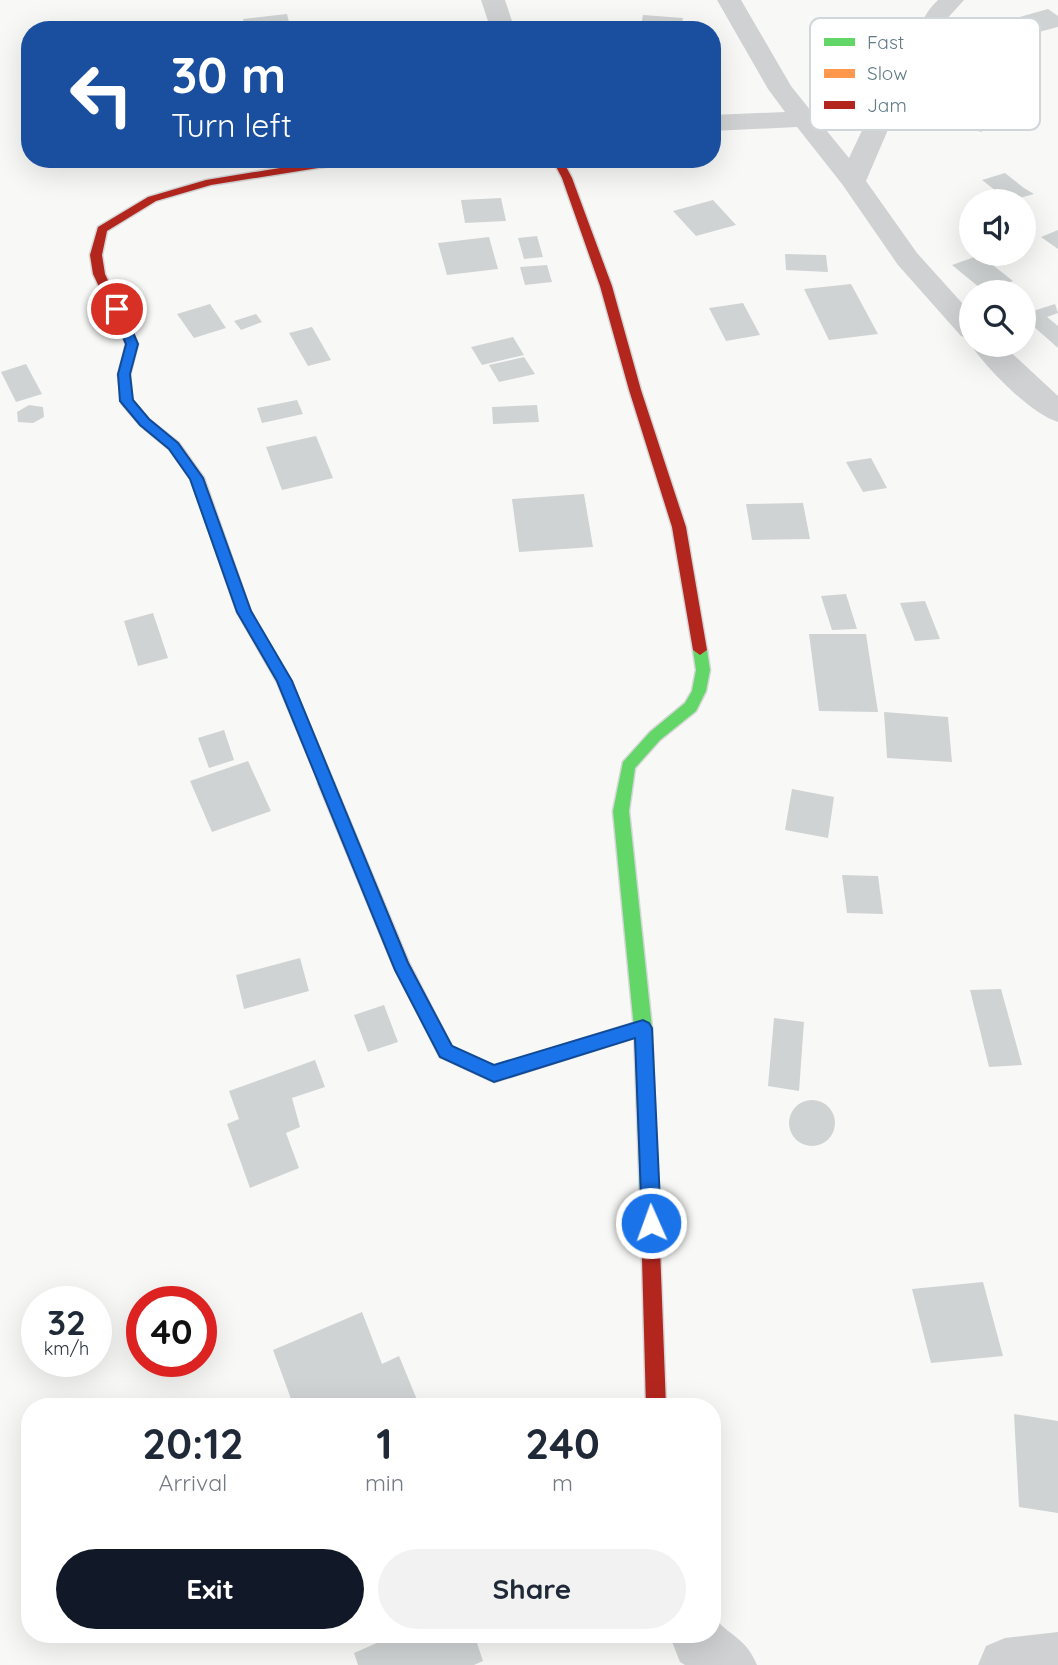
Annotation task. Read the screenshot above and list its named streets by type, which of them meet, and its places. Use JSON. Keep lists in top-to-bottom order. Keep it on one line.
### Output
{"legend":["Fast","Slow","Jam"],"page":{"turn":["30 m","Turn left"],"speed":"32 km/h","limit":"40","eta":["20:12","Arrival","1","min","240","m"],"buttons":["Exit","Share"]}}
